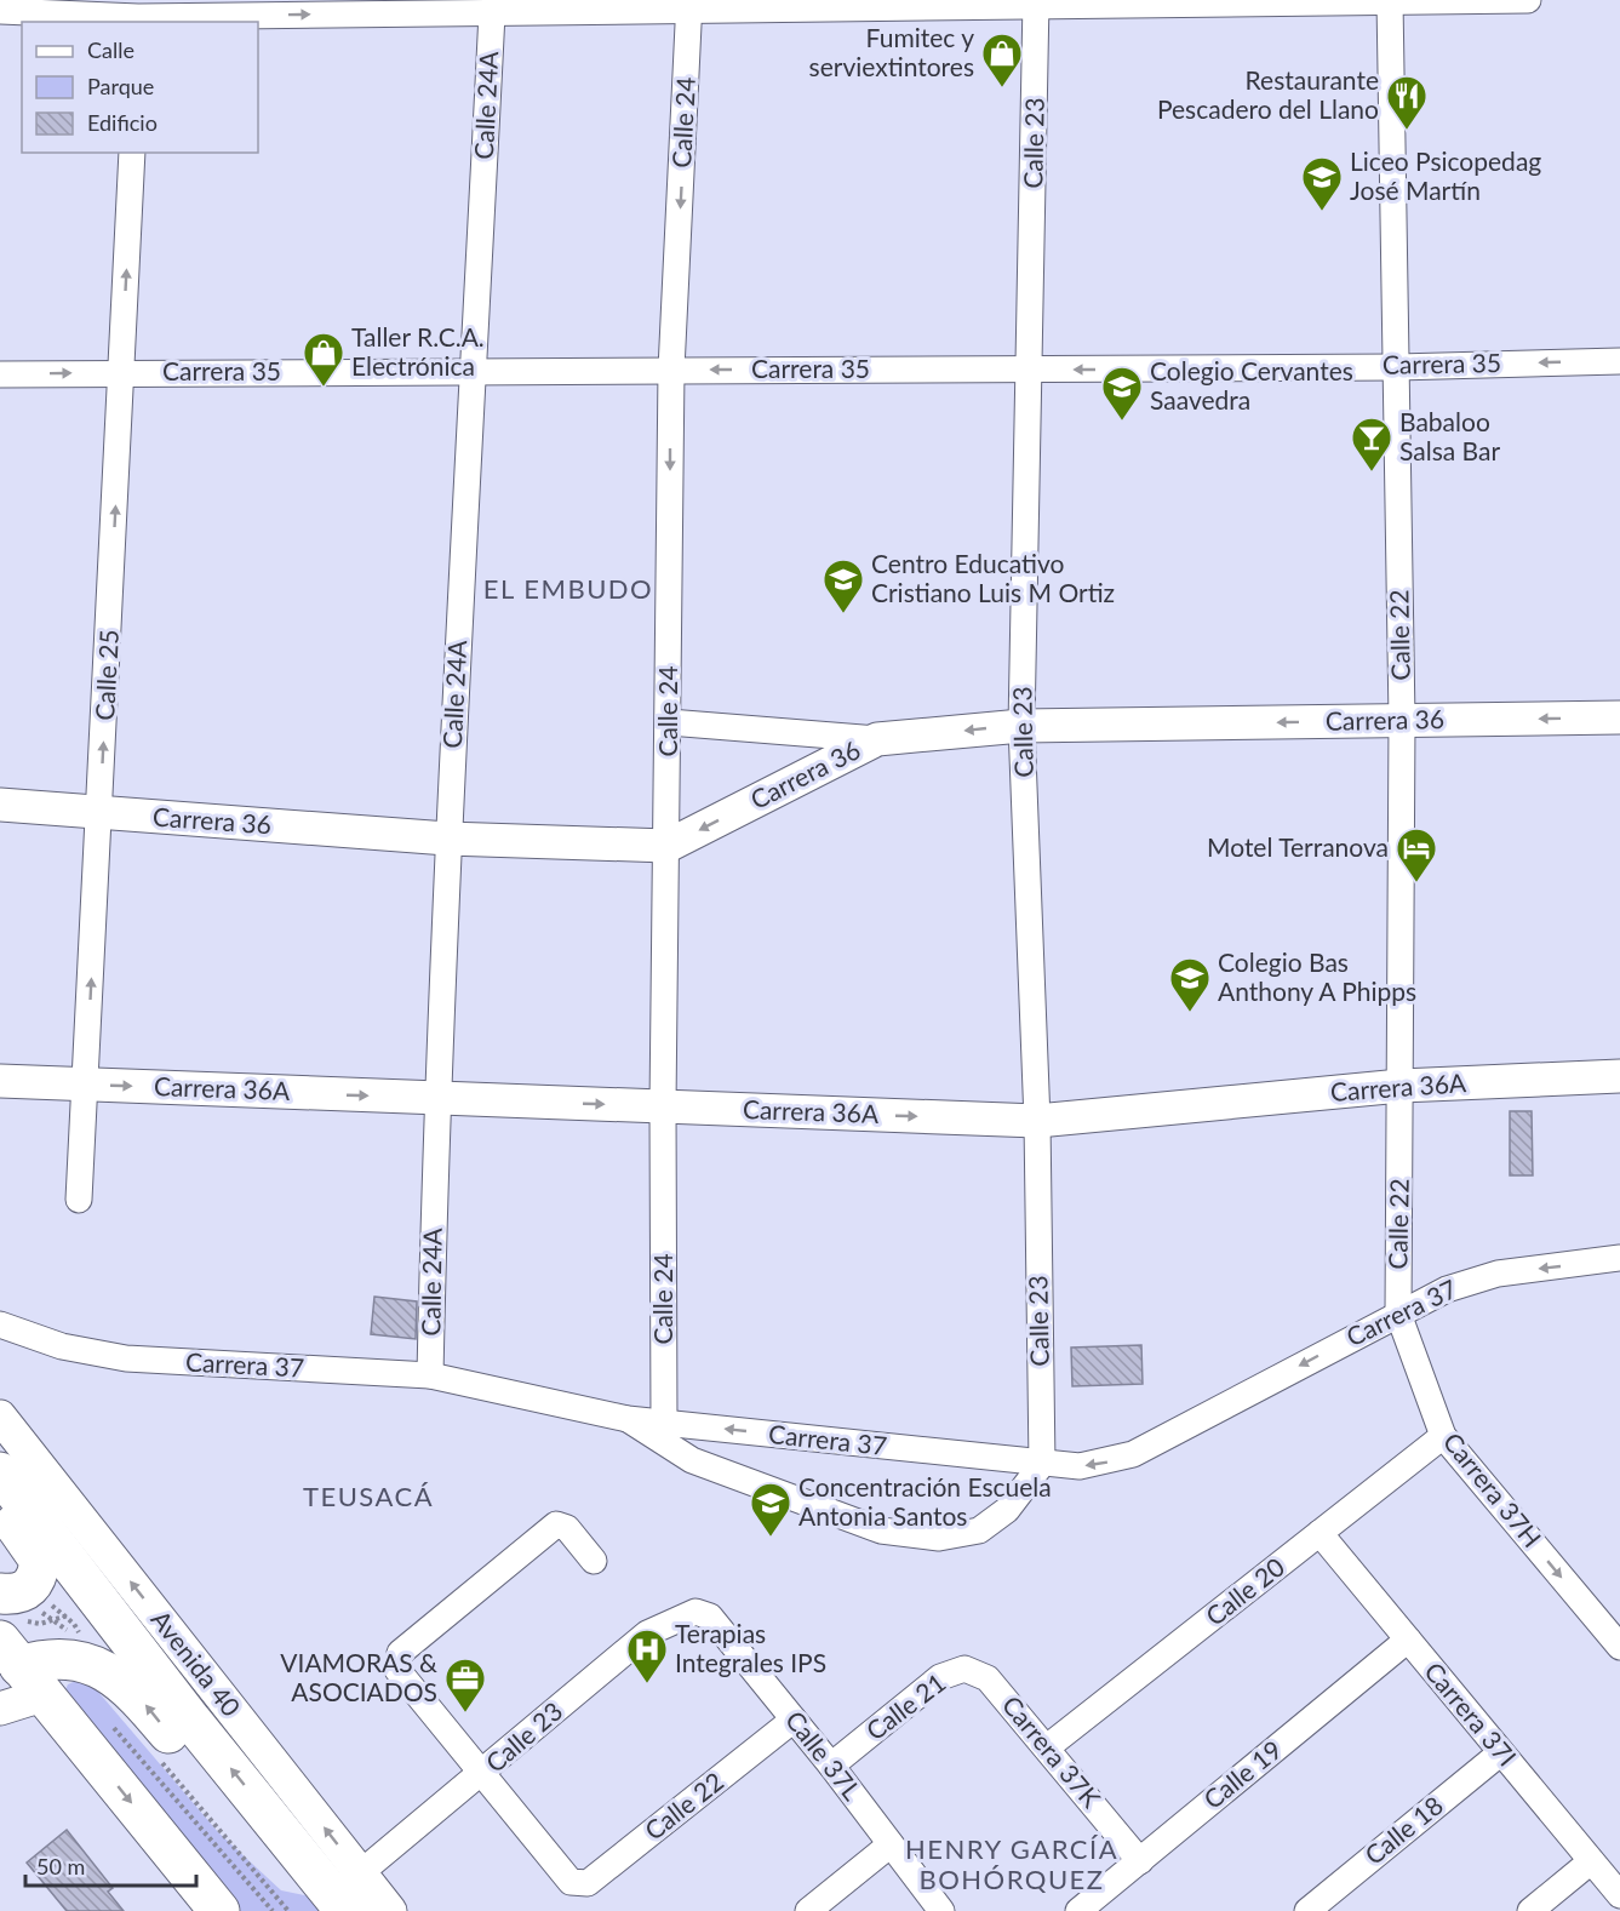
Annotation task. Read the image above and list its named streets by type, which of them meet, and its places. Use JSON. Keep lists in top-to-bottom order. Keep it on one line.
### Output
{"streets":{"highway":["Avenida 40"],"street":["Calle 24A","Calle 24","Calle 23","Carrera 35","Calle 22","Calle 25","Carrera 36","Carrera 36A","Carrera 37","Carrera 37H","Calle 20","Calle 21","Carrera 37I","Carrera 37K","Calle 37L","Calle 19","Calle 18"]},"crossings":[["Calle 24A","Carrera 35"],["Calle 24A","Carrera 36"],["Calle 24A","Carrera 36A"],["Calle 24A","Carrera 37"],["Calle 24","Carrera 35"],["Calle 24","Carrera 36"],["Calle 24","Carrera 36A"],["Calle 24","Carrera 37"],["Calle 23","Carrera 35"],["Calle 23","Calle 22"],["Calle 23","Carrera 36"],["Calle 23","Carrera 36A"],["Calle 23","Carrera 37"],["Calle 23","Avenida 40"],["Calle 23","Calle 37L"],["Carrera 35","Calle 22"],["Carrera 35","Calle 25"],["Calle 22","Carrera 36"],["Calle 22","Carrera 36A"],["Calle 22","Carrera 37"],["Calle 22","Carrera 37H"],["Calle 22","Calle 37L"],["Calle 25","Carrera 36"],["Calle 25","Carrera 36A"],["Carrera 37","Carrera 37H"],["Carrera 37H","Calle 20"],["Calle 20","Carrera 37I"],["Calle 20","Carrera 37K"],["Calle 21","Carrera 37K"],["Calle 21","Calle 37L"],["Carrera 37I","Calle 19"],["Carrera 37I","Calle 18"],["Carrera 37K","Calle 19"]],"one_way":["Calle 24","Calle 25","Carrera 36","Carrera 36A","Carrera 37","Carrera 37H","Avenida 40"],"districts":["EL EMBUDO","TEUSACÁ","HENRY GARCÍA BOHÓRQUEZ"],"places":{"shop":["Fumitec y serviextintores","Taller R.C.A. Electrónica"],"restaurant":["Restaurante Pescadero del Llano"],"school or university":["Liceo Psicopedag José Martín","Colegio Cervantes Saavedra","Centro Educativo Cristiano Luis M Ortiz","Colegio Bas Anthony A Phipps","Concentración Escuela Antonia Santos"],"bar":["Babaloo Salsa Bar"],"hotel":["Motel Terranova"],"hospital":["Terapias Integrales IPS"],"office":["VIAMORAS & ASOCIADOS"]},"legend":["Calle","Parque","Edificio"],"scale_bar":"50 m"}
